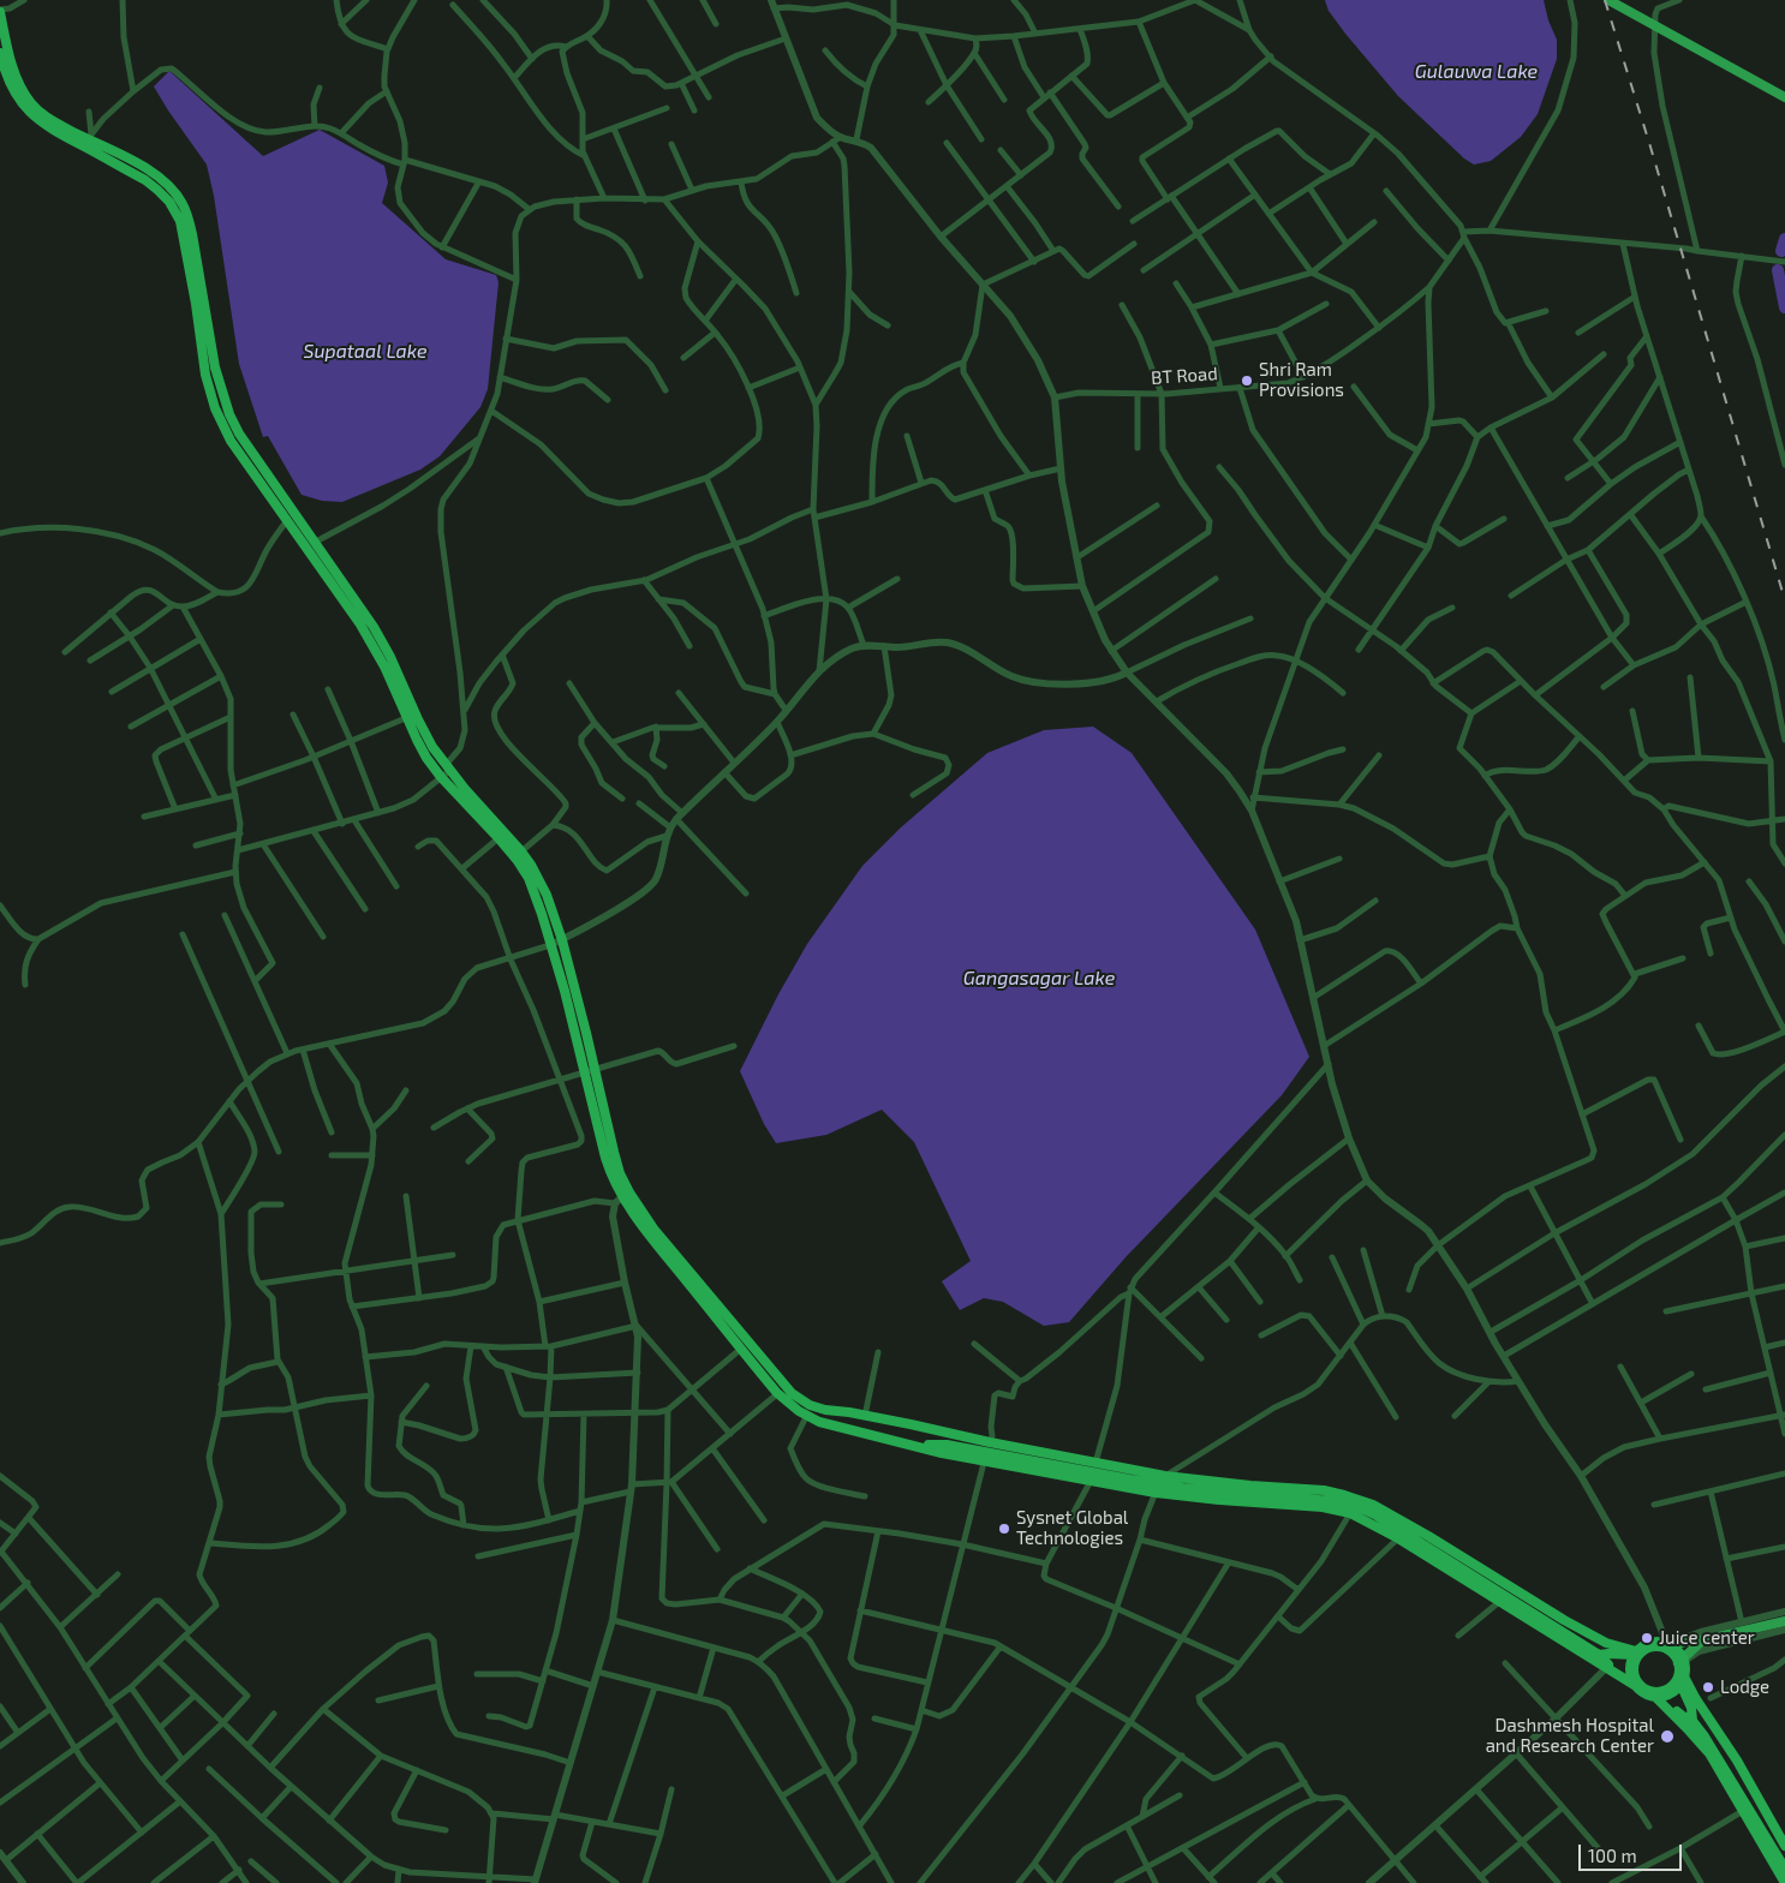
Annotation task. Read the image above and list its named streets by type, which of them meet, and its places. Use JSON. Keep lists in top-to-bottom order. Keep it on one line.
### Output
{"streets":{"street":["BT Road"]},"water":["Gulauwa Lake","Supataal Lake","Gangasagar Lake"],"places":["Shri Ram Provisions","Sysnet Global Technologies","Juice center","Lodge","Dashmesh Hospital and Research Center"],"scale_bar":"100 m"}
